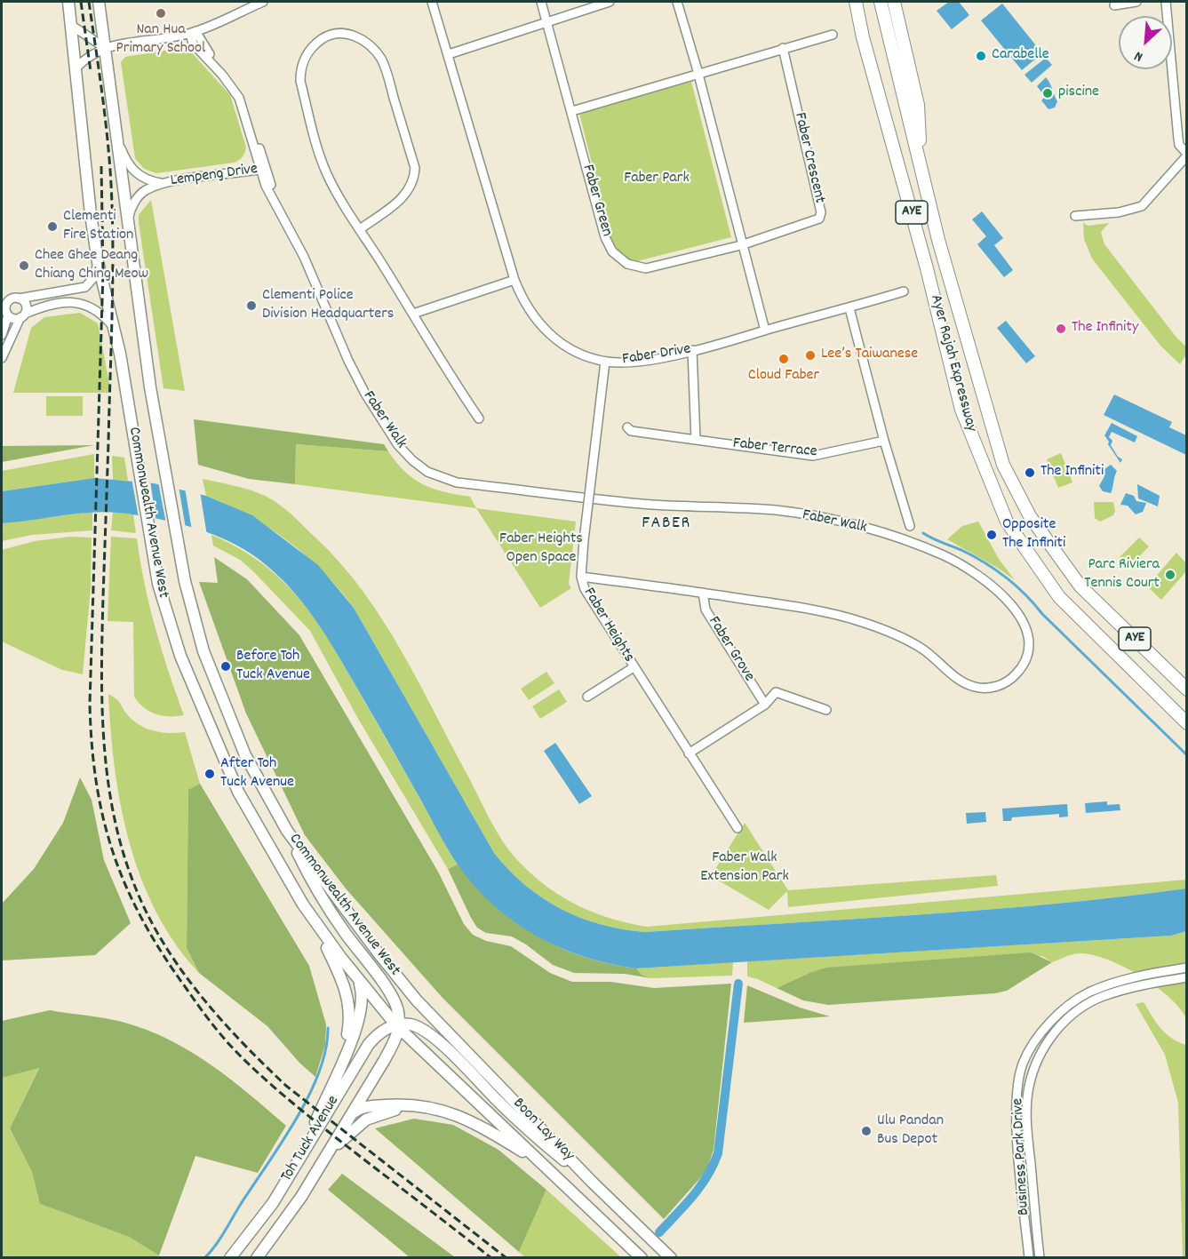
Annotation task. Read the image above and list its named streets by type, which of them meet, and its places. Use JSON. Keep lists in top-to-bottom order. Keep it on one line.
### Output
{"streets":{"highway":["AYE","Ayer Rajah Expressway"],"main road":["Commonwealth Avenue West","Boon Lay Way","Toh Tuck Avenue"],"street":["Faber Crescent","Lempeng Drive","Faber Green","Faber Drive","Faber Walk","Faber Terrace","Faber Heights","Faber Grove","Business Park Drive"]},"crossings":[["Faber Crescent","Faber Green"],["Lempeng Drive","Faber Walk"],["Lempeng Drive","Commonwealth Avenue West"],["Faber Drive","Faber Heights"],["Faber Walk","Faber Heights"],["Faber Walk","Faber Grove"],["Commonwealth Avenue West","Boon Lay Way"],["Commonwealth Avenue West","Toh Tuck Avenue"],["Boon Lay Way","Toh Tuck Avenue"]],"districts":["FABER"],"parks":["Faber Park","Faber Heights Open Space","Faber Walk Extension Park"],"places":["Nan Hua Primary School","Carabelle","piscine","Clementi Fire Station","Chee Ghee Deang Chiang Ching Meow","Clementi Police Division Headquarters","The Infinity","Lee’s Taiwanese","Cloud Faber","The Infiniti","Opposite The Infiniti","Parc Riviera Tennis Court","Before Toh Tuck Avenue","After Toh Tuck Avenue","Ulu Pandan Bus Depot"],"north":"bottom left"}
